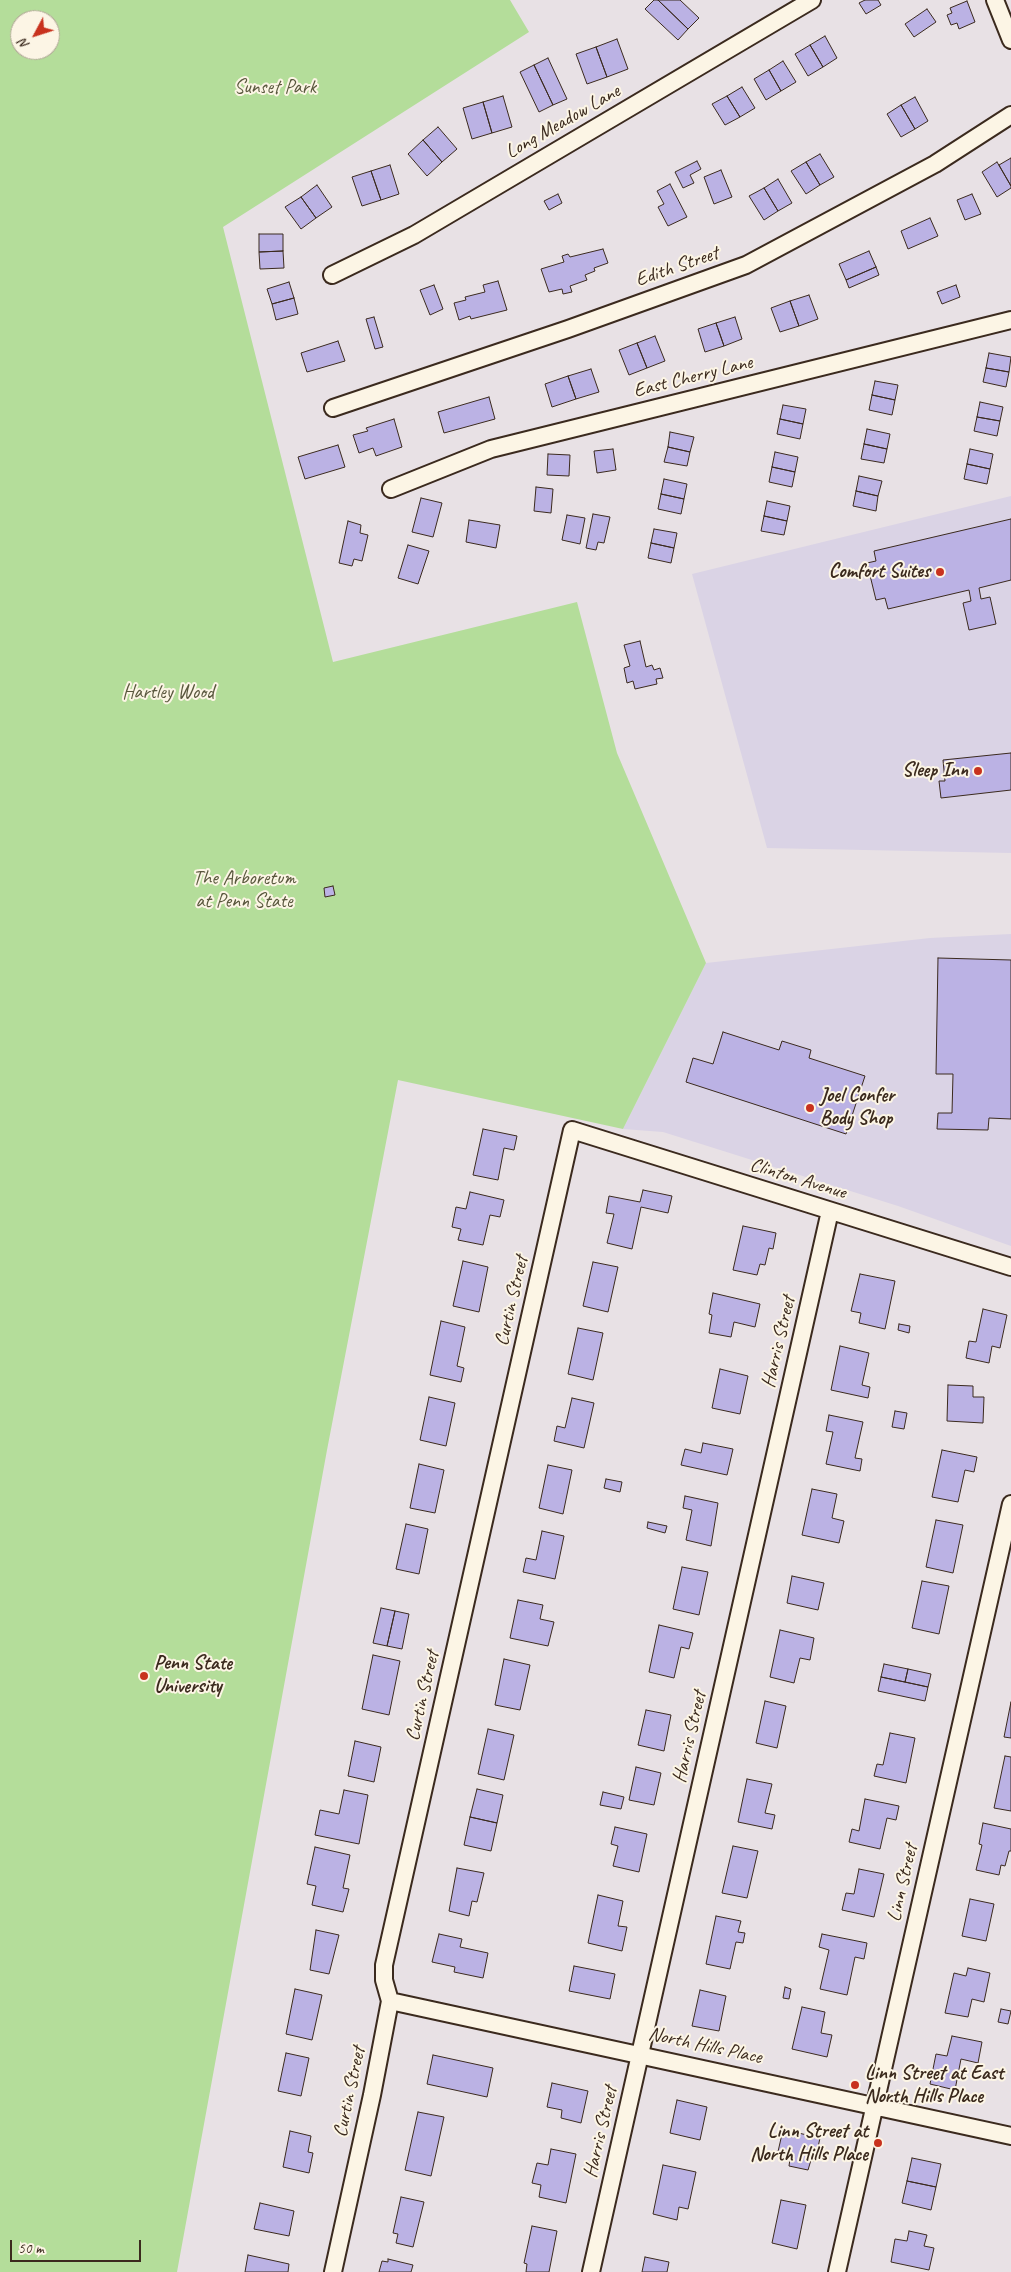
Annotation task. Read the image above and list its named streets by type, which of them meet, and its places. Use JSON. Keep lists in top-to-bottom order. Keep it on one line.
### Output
{"streets":{"street":["Long Meadow Lane","Edith Street","East Cherry Lane","Clinton Avenue","Curtin Street","Harris Street","Linn Street","North Hills Place"]},"crossings":[["Clinton Avenue","Curtin Street"],["Clinton Avenue","Harris Street"],["Curtin Street","North Hills Place"],["Harris Street","North Hills Place"],["Linn Street","North Hills Place"]],"parks":["Sunset Park","Hartley Wood","The Arboretum at Penn State"],"places":["Comfort Suites","Sleep Inn","Joel Confer Body Shop","Penn State University","Linn Street at East North Hills Place","Linn Street at North Hills Place"],"scale_bar":"50 m","north":"bottom left"}
